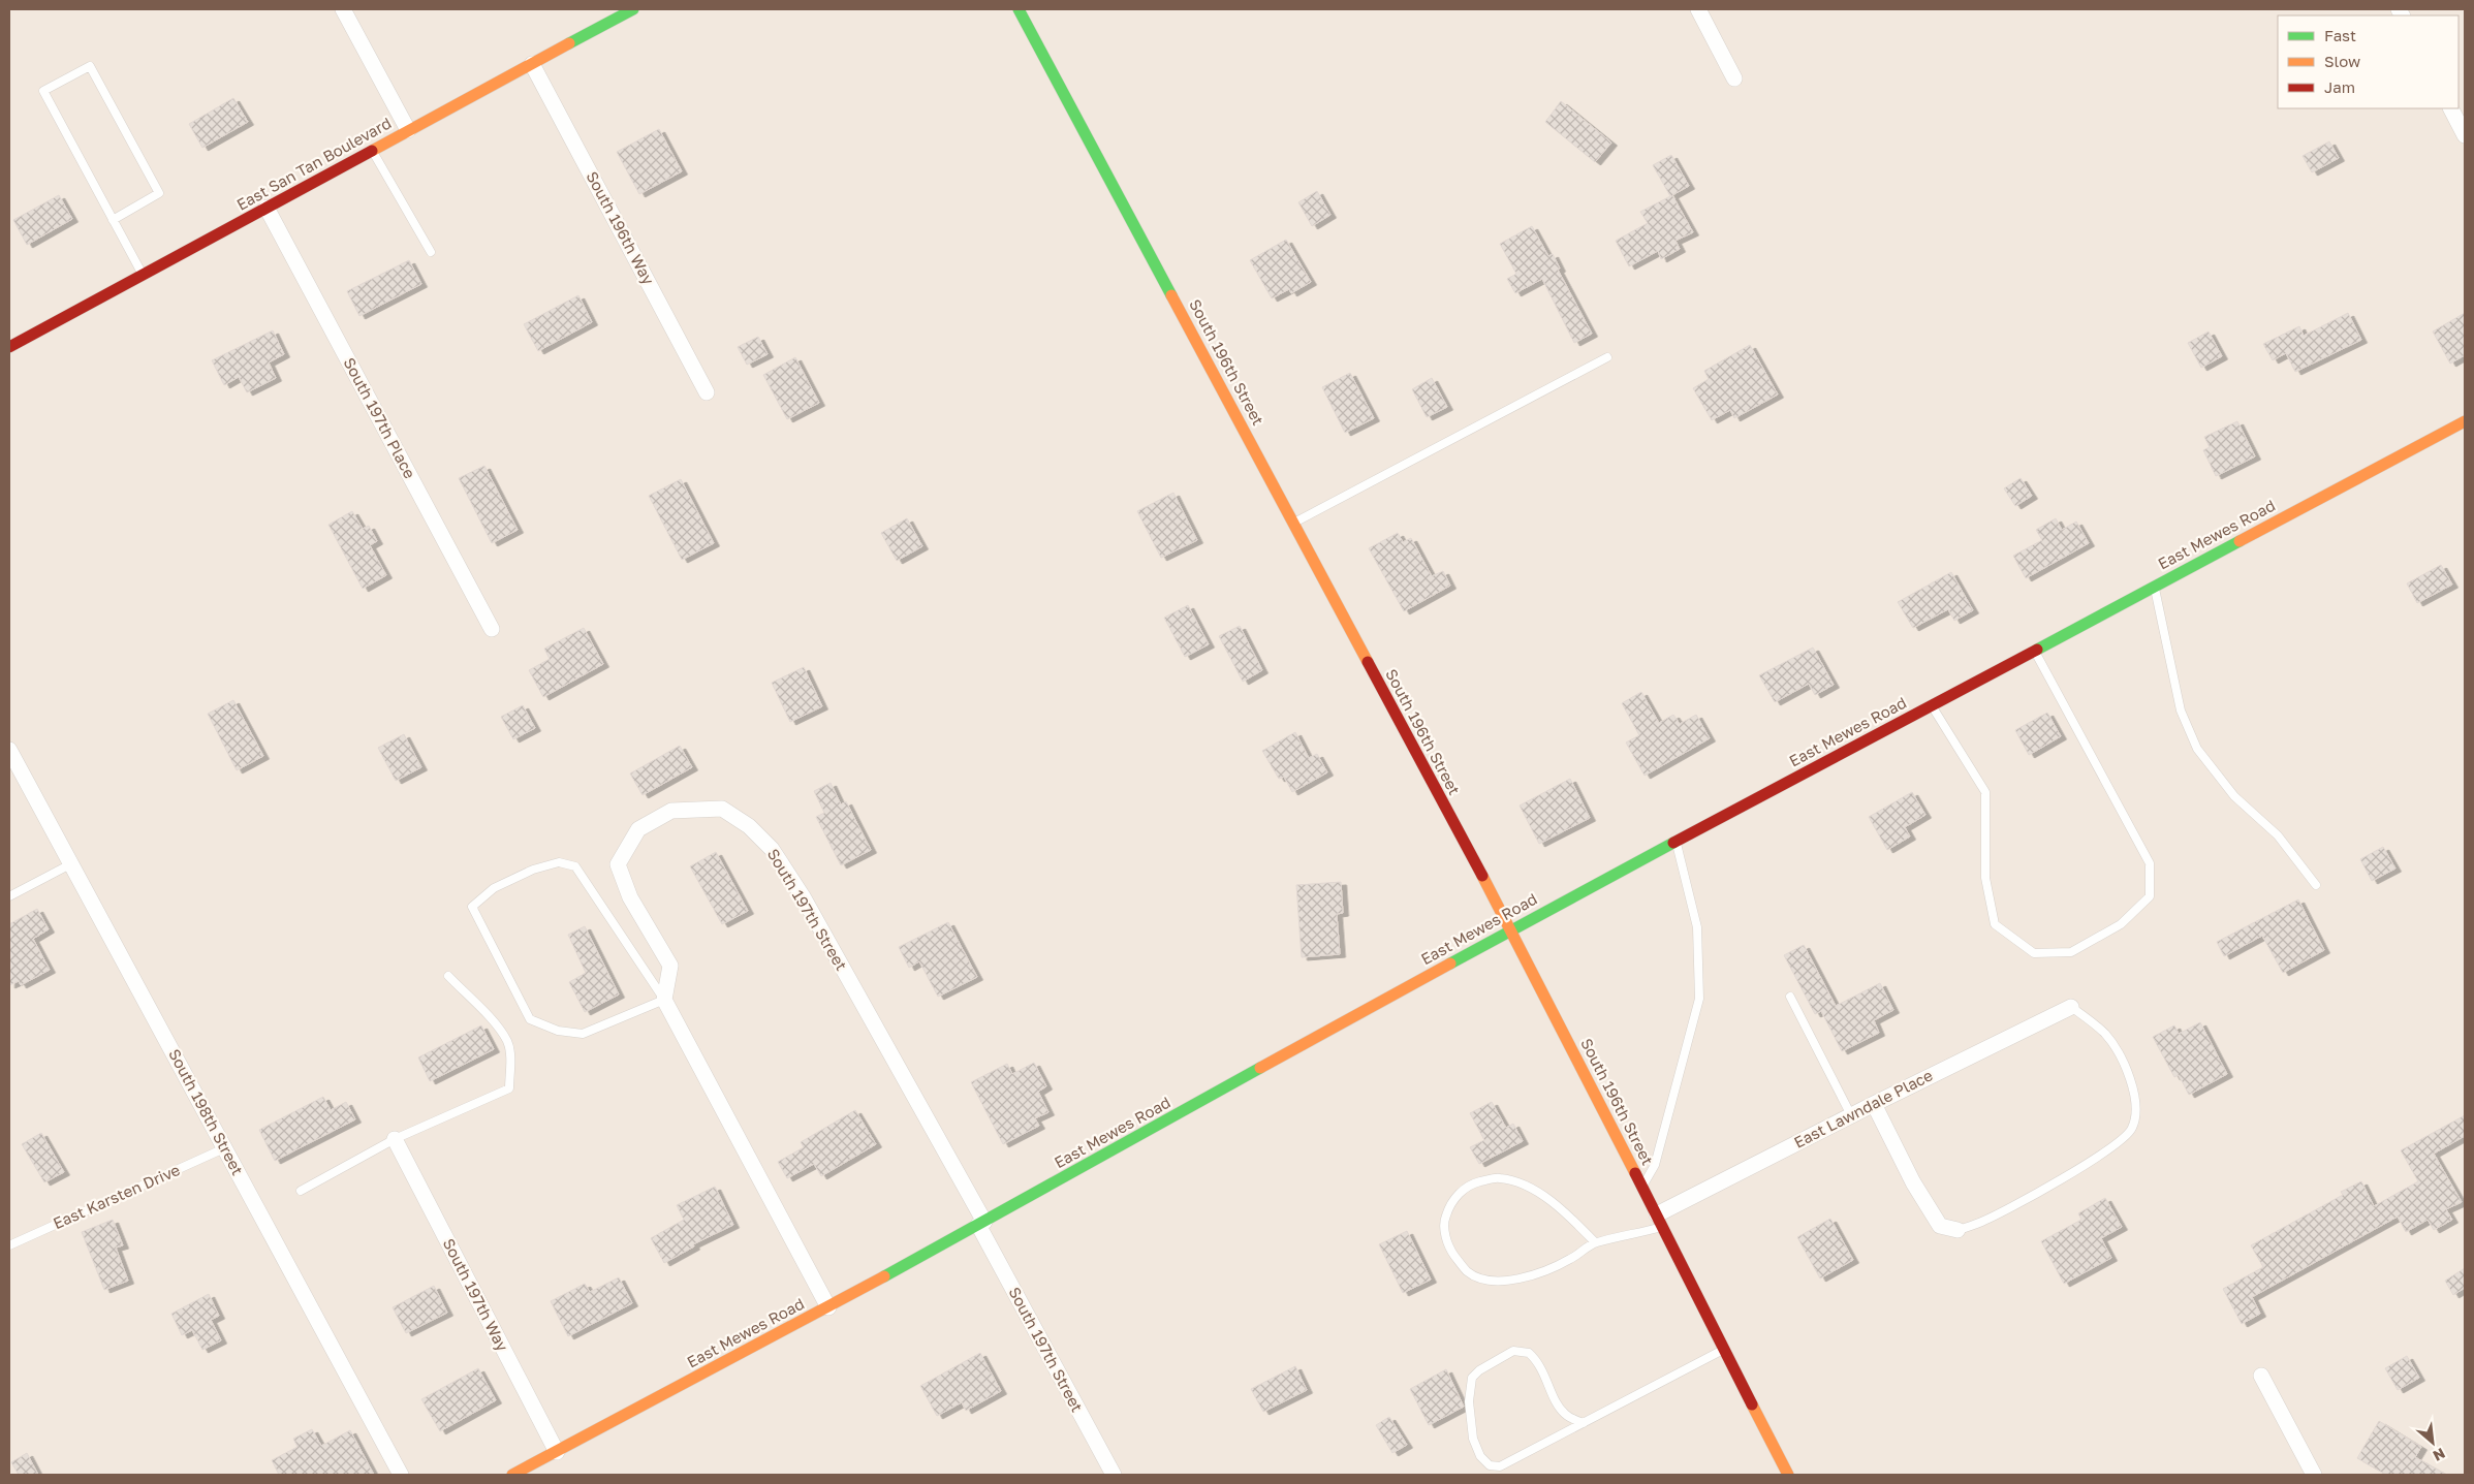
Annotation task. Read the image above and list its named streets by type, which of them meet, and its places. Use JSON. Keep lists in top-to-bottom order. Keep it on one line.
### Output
{"streets":{"street":["East San Tan Boulevard","South 196th Way","South 196th Street","South 197th Place","East Mewes Road","South 197th Street","East Lawndale Place","South 198th Street","South 197th Way"],"lane":["East Karsten Drive"]},"crossings":[["East San Tan Boulevard","South 196th Way"],["East San Tan Boulevard","South 197th Place"],["South 196th Street","East Mewes Road"],["South 196th Street","East Lawndale Place"],["East Mewes Road","South 197th Street"],["East Mewes Road","South 197th Way"],["South 198th Street","East Karsten Drive"]],"legend":["Fast","Slow","Jam"],"north":"bottom right"}
